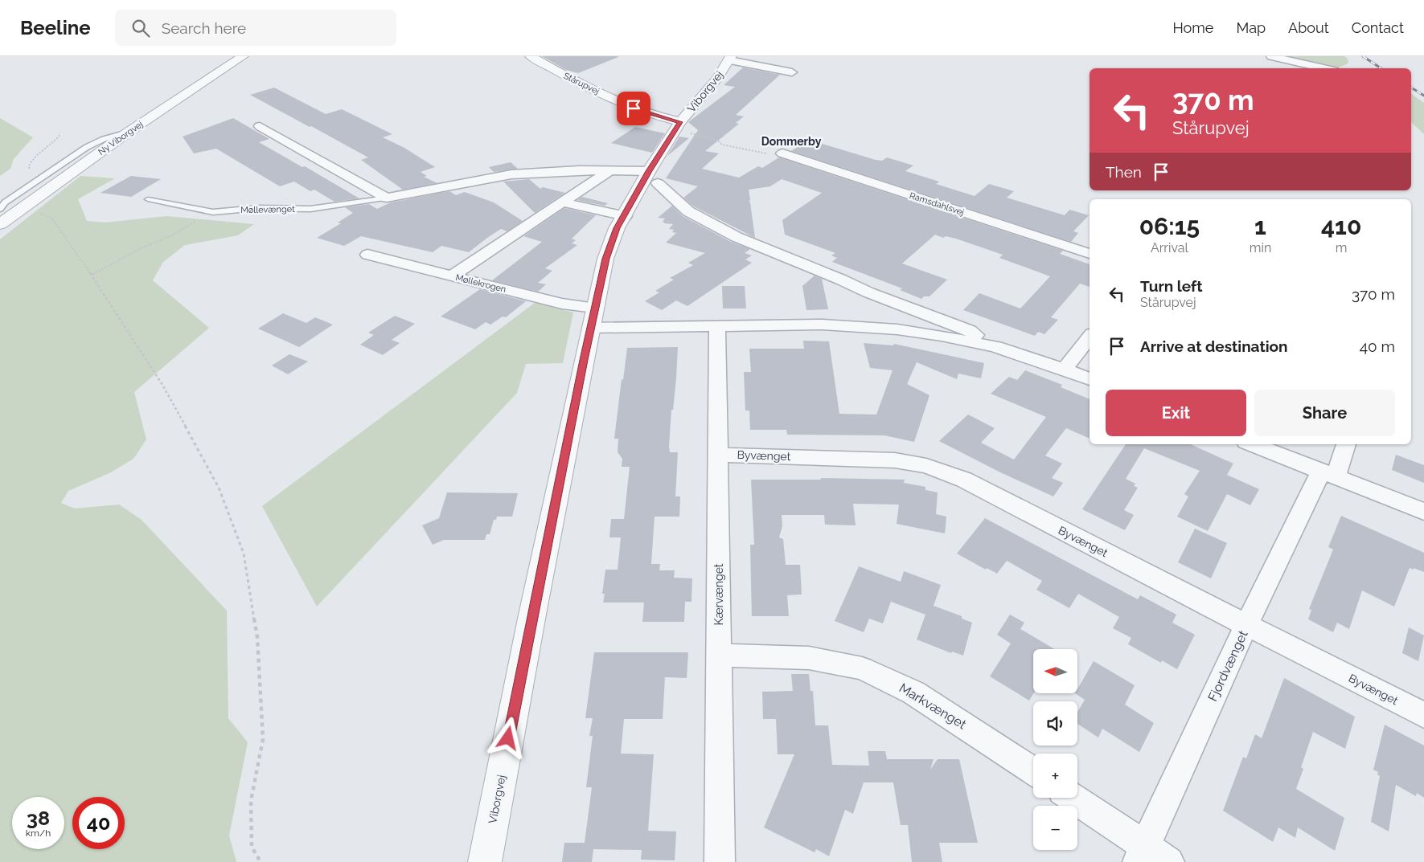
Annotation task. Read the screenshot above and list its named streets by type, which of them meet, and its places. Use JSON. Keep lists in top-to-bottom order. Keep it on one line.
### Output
{"streets":{"street":["Stårupvej","Viborgvej","Ny Viborgvej","Ramsdahlsvej","Møllevænget","Møllekrogen","Byvænget","Kærvænget","Fjordvænget","Markvænget"]},"crossings":[["Stårupvej","Viborgvej"],["Viborgvej","Møllevænget"],["Viborgvej","Møllekrogen"],["Byvænget","Kærvænget"],["Byvænget","Fjordvænget"],["Kærvænget","Markvænget"]],"districts":["Dommerby"],"north":"left","page":{"header":"Beeline","search":"Search here","nav":["Home","Map","About","Contact"],"turn":["370 m","Stårupvej"],"then":"Then","eta":["06:15","Arrival","1","min","410","m"],"list":[{"name":"Turn left","note":"Stårupvej","value":"370 m"},{"name":"Arrive at destination","value":"40 m"}],"buttons":["Exit","Share"],"map_buttons":["+","−"],"speed":"38 km/h","limit":"40"}}
